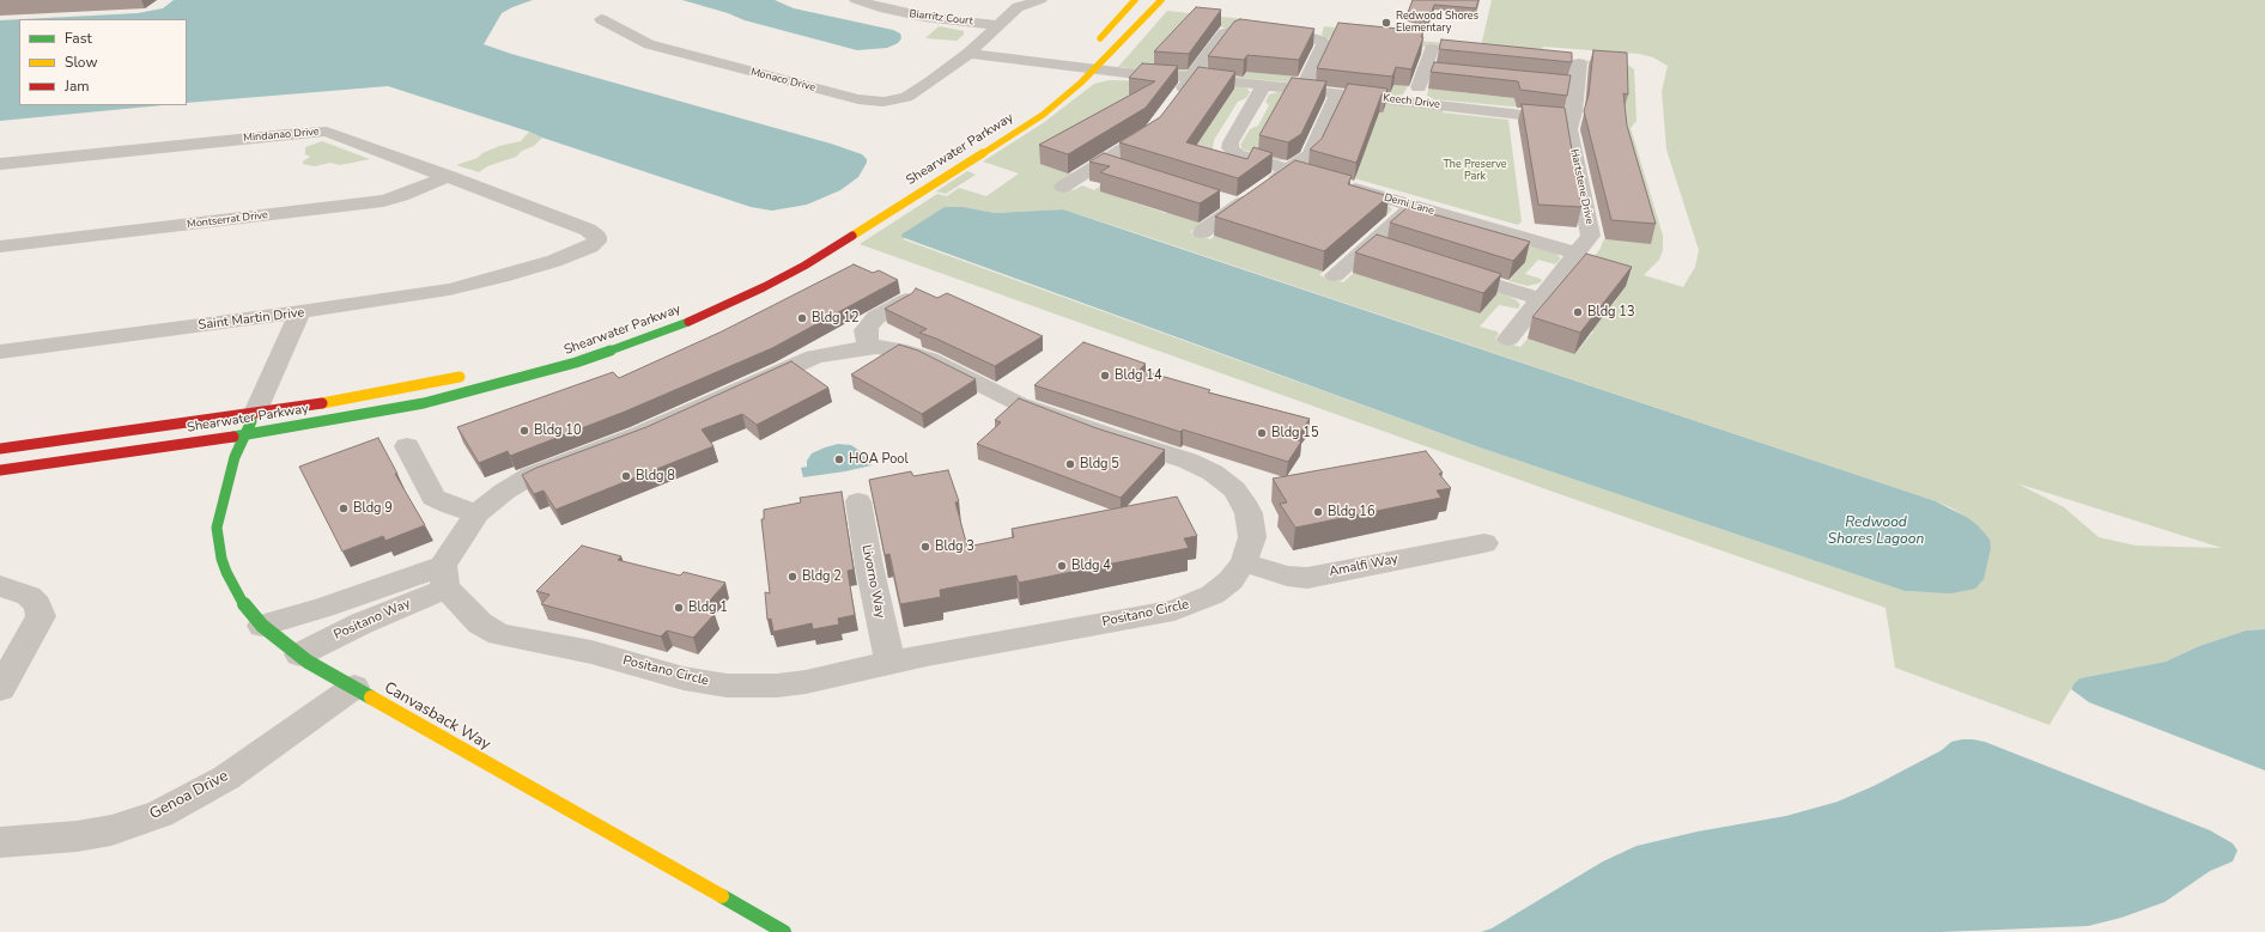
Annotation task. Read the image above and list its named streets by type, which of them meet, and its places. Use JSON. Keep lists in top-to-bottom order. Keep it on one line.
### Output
{"streets":{"main road":["Shearwater Parkway","Canvasback Way"],"street":["Biarritz Court","Monaco Drive","Keech Drive","Mindanao Drive","Hartstene Drive","Demi Lane","Montserrat Drive","Saint Martin Drive","Amalfi Way","Livorno Way","Positano Circle","Positano Way","Genoa Drive"]},"crossings":[["Biarritz Court","Monaco Drive"],["Keech Drive","Shearwater Parkway"],["Keech Drive","Hartstene Drive"],["Keech Drive","Demi Lane"],["Mindanao Drive","Montserrat Drive"],["Mindanao Drive","Saint Martin Drive"],["Shearwater Parkway","Canvasback Way"],["Hartstene Drive","Demi Lane"],["Amalfi Way","Positano Circle"],["Livorno Way","Positano Circle"],["Positano Circle","Positano Way"],["Positano Way","Canvasback Way"],["Canvasback Way","Genoa Drive"]],"water":["Redwood Shores Lagoon"],"parks":["The Preserve Park"],"places":["Redwood Shores Elementary","Bldg 13","Bldg 12","Bldg 14","Bldg 10","Bldg 15","HOA Pool","Bldg 5","Bldg 8","Bldg 9","Bldg 16","Bldg 3","Bldg 4","Bldg 2","Bldg 1"],"legend":["Fast","Slow","Jam"]}
